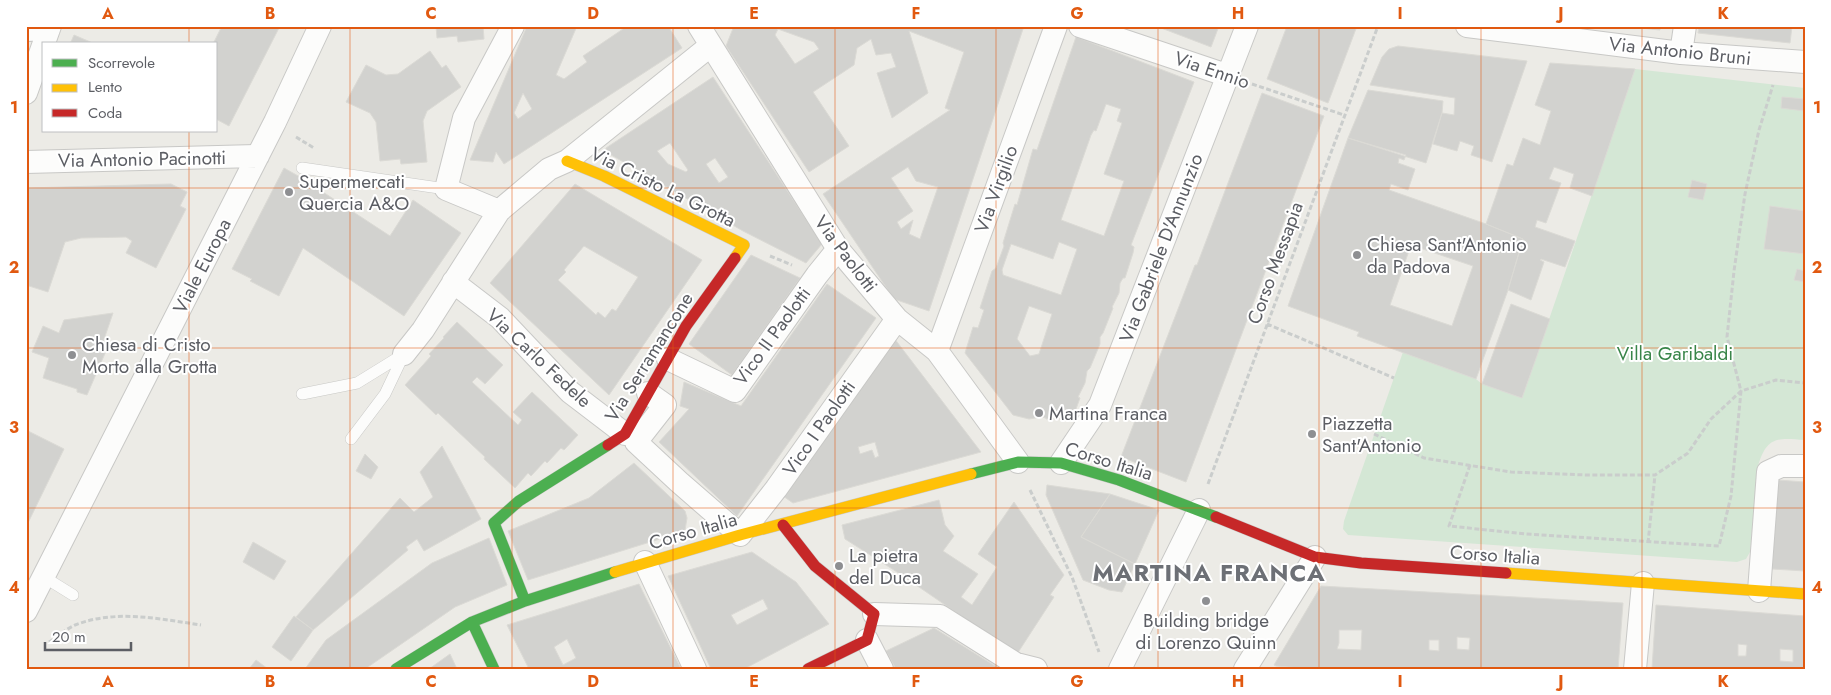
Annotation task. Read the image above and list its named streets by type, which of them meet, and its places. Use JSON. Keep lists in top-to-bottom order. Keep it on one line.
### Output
{"streets":{"main road":["Via Cristo La Grotta","Via Serramancone","Corso Italia"],"street":["Via Antonio Bruni","Via Ennio","Via Antonio Pacinotti","Via Virgilio","Via Gabriele D'Annunzio","Via Paolotti","Viale Europa","Vico II Paolotti","Via Carlo Fedele","Vico I Paolotti"],"path":["Corso Messapia"]},"crossings":[["Via Ennio","Via Gabriele D'Annunzio"],["Via Ennio","Corso Messapia"],["Via Antonio Pacinotti","Viale Europa"],["Via Cristo La Grotta","Via Serramancone"],["Via Virgilio","Via Paolotti"],["Via Gabriele D'Annunzio","Corso Italia"],["Via Paolotti","Vico II Paolotti"],["Via Paolotti","Vico I Paolotti"],["Via Paolotti","Corso Italia"],["Corso Messapia","Corso Italia"],["Vico II Paolotti","Via Serramancone"],["Via Serramancone","Via Carlo Fedele"],["Via Serramancone","Corso Italia"],["Vico I Paolotti","Corso Italia"]],"districts":["MARTINA FRANCA"],"parks":["Villa Garibaldi"],"places":["Supermercati Quercia A&O","Chiesa Sant'Antonio da Padova","Chiesa di Cristo Morto alla Grotta","Martina Franca","Piazzetta Sant'Antonio","La pietra del Duca","Building bridge di Lorenzo Quinn"],"legend":["Scorrevole","Lento","Coda"],"scale_bar":"20 m","grid":{"columns":["A","B","C","D","E","F","G","H","I","J","K"],"rows":["1","2","3","4"]}}
